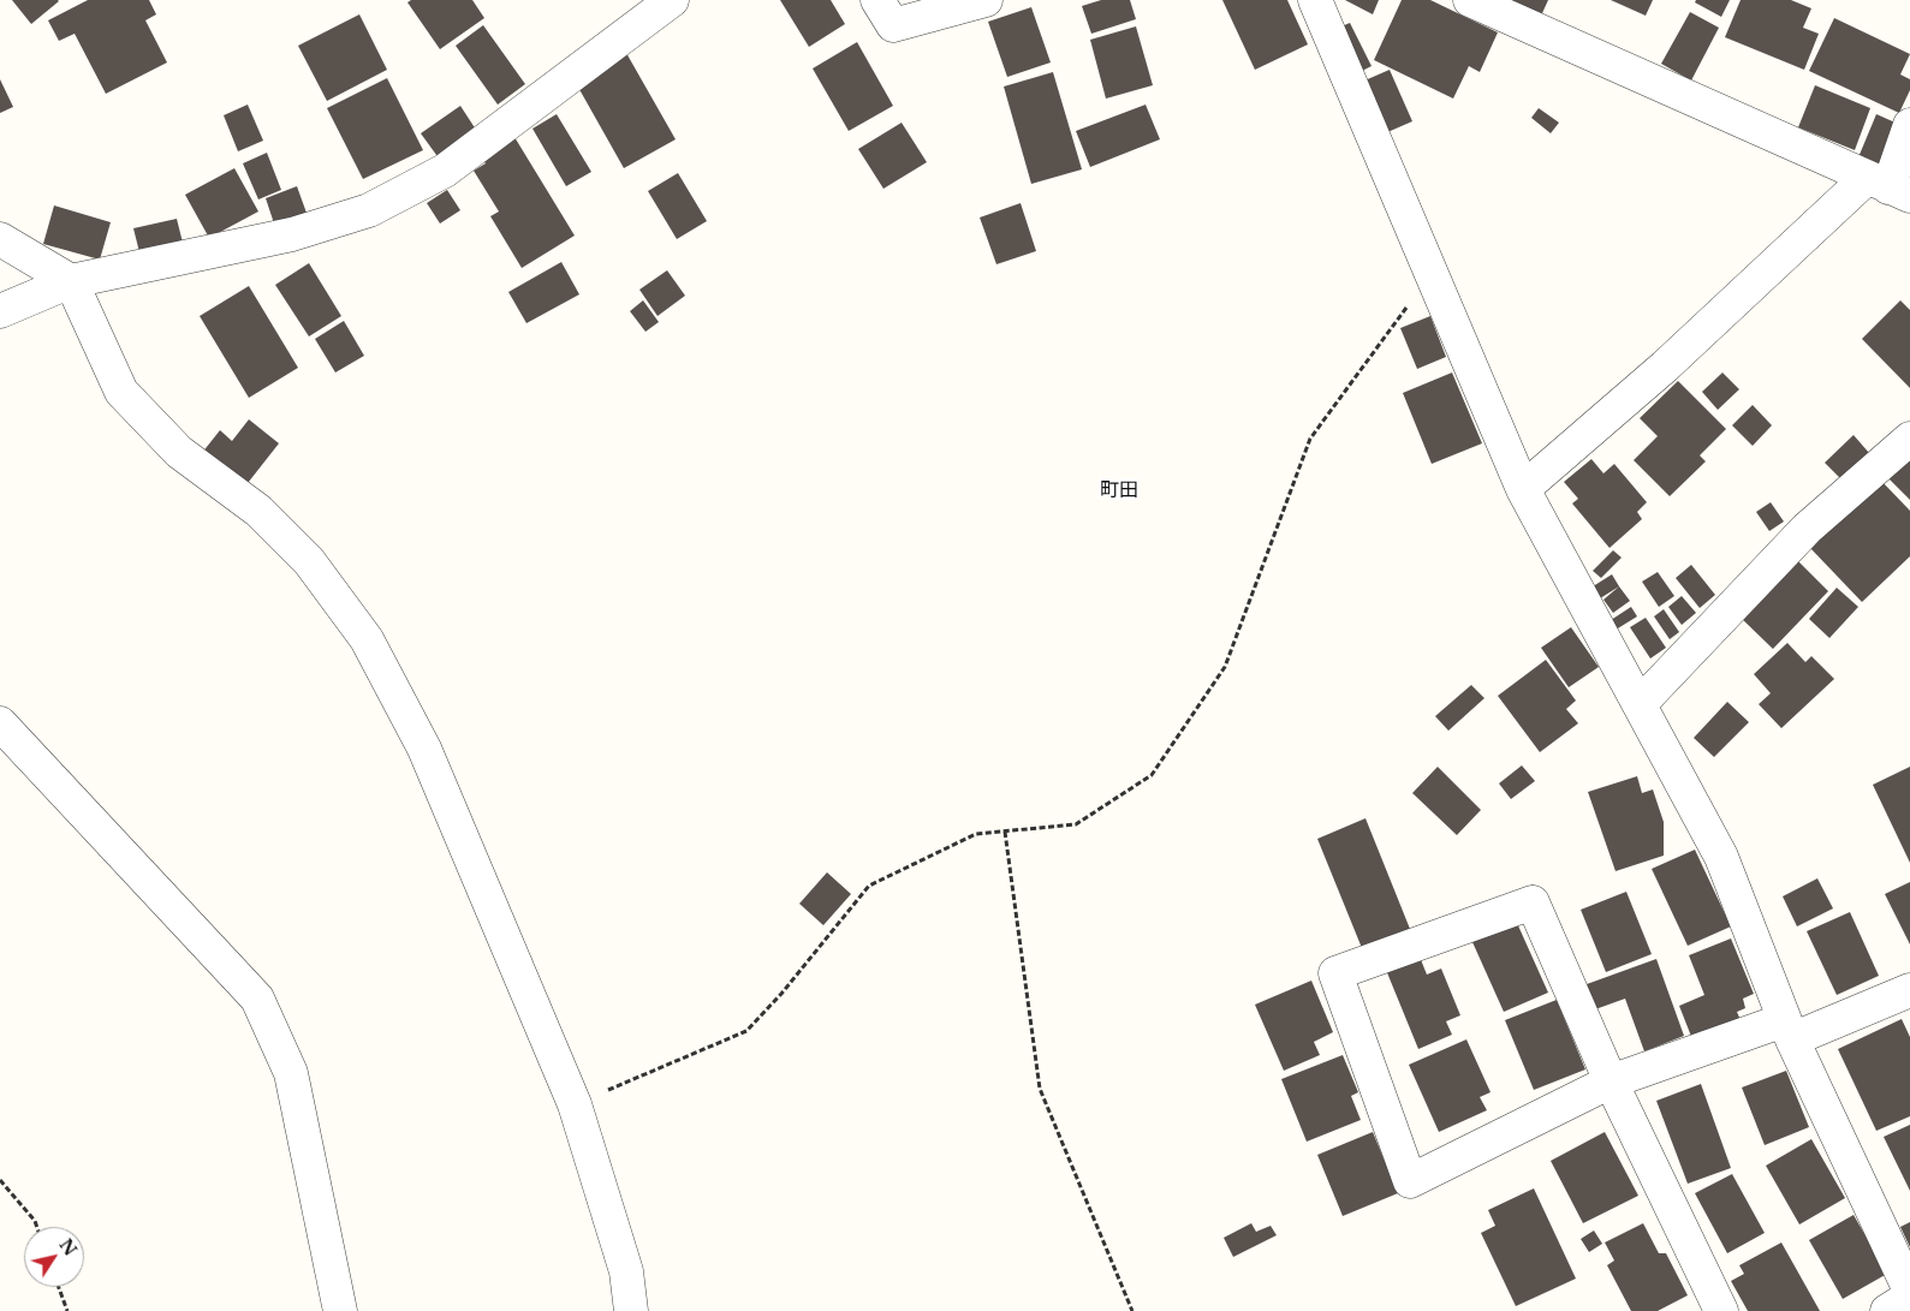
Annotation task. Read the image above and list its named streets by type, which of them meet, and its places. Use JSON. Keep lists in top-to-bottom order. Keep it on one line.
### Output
{"districts":["町田"],"north":"top right"}
